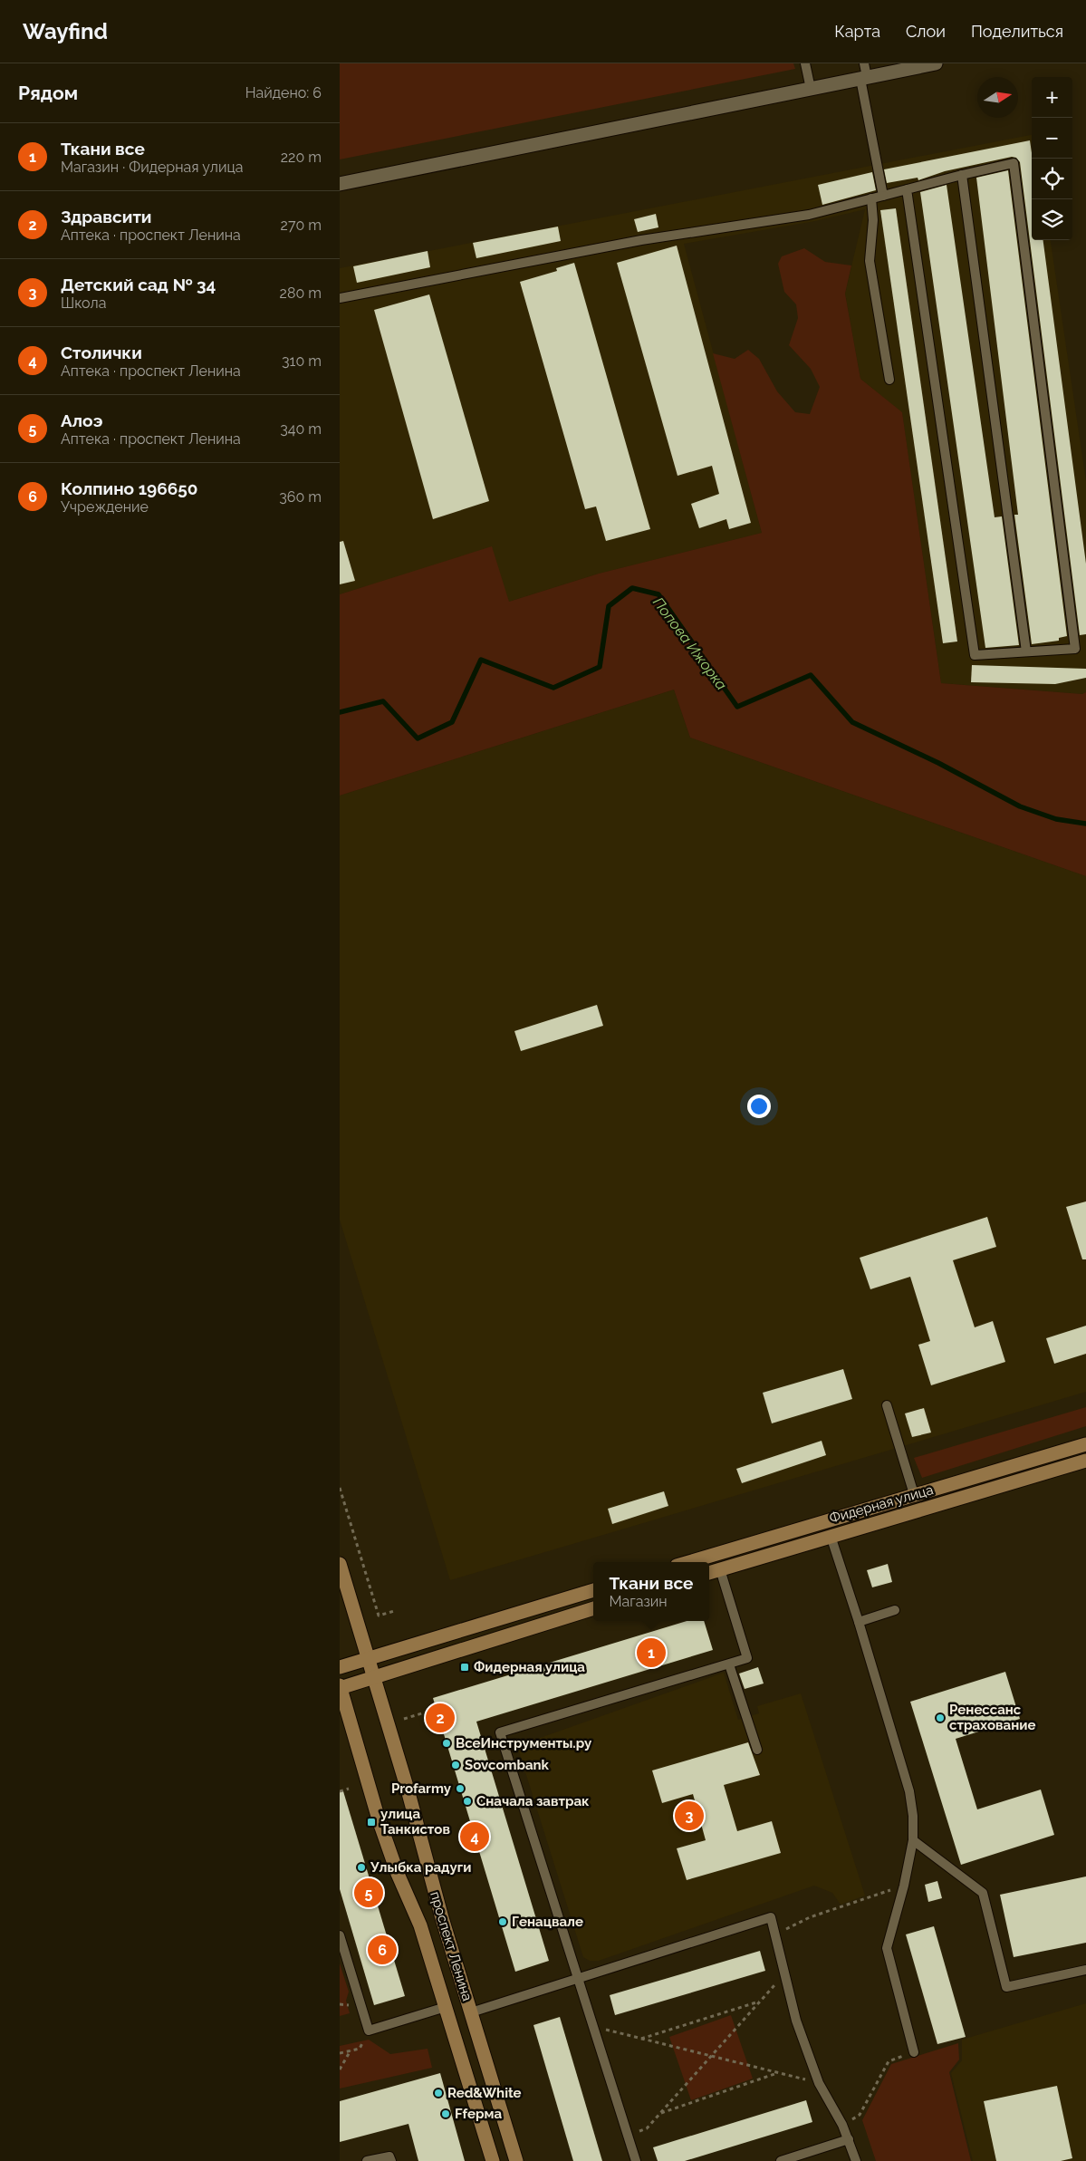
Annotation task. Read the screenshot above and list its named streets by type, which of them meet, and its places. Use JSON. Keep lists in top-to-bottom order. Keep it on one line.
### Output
{"streets":{"street":["Фидерная улица","проспект Ленина"]},"water":["Попова Ижорка"],"places":{"transit":["Фидерная улица","улица Танкистов"],"other":["Ренессанс страхование","ВсеИнструменты.ру","Sovcombank","Profarmy","Сначала завтрак","Улыбка радуги","Генацвале","Red&White","Ffерма"]},"north":"right","page":{"header":"Wayfind","nav":["Карта","Слои","Поделиться"],"heading":["Рядом","Найдено: 6"],"map_buttons":["+","−"],"list":[{"mark":"1","name":"Ткани все","note":"Магазин · Фидерная улица","value":"220 m"},{"mark":"2","name":"Здравсити","note":"Аптека · проспект Ленина","value":"270 m"},{"mark":"3","name":"Детский сад № 34","note":"Школа","value":"280 m"},{"mark":"4","name":"Столички","note":"Аптека · проспект Ленина","value":"310 m"},{"mark":"5","name":"Алоэ","note":"Аптека · проспект Ленина","value":"340 m"},{"mark":"6","name":"Колпино 196650","note":"Учреждение","value":"360 m"}],"popup":["Ткани все","Магазин"],"pins":["1","2","3","4","5","6"]}}
